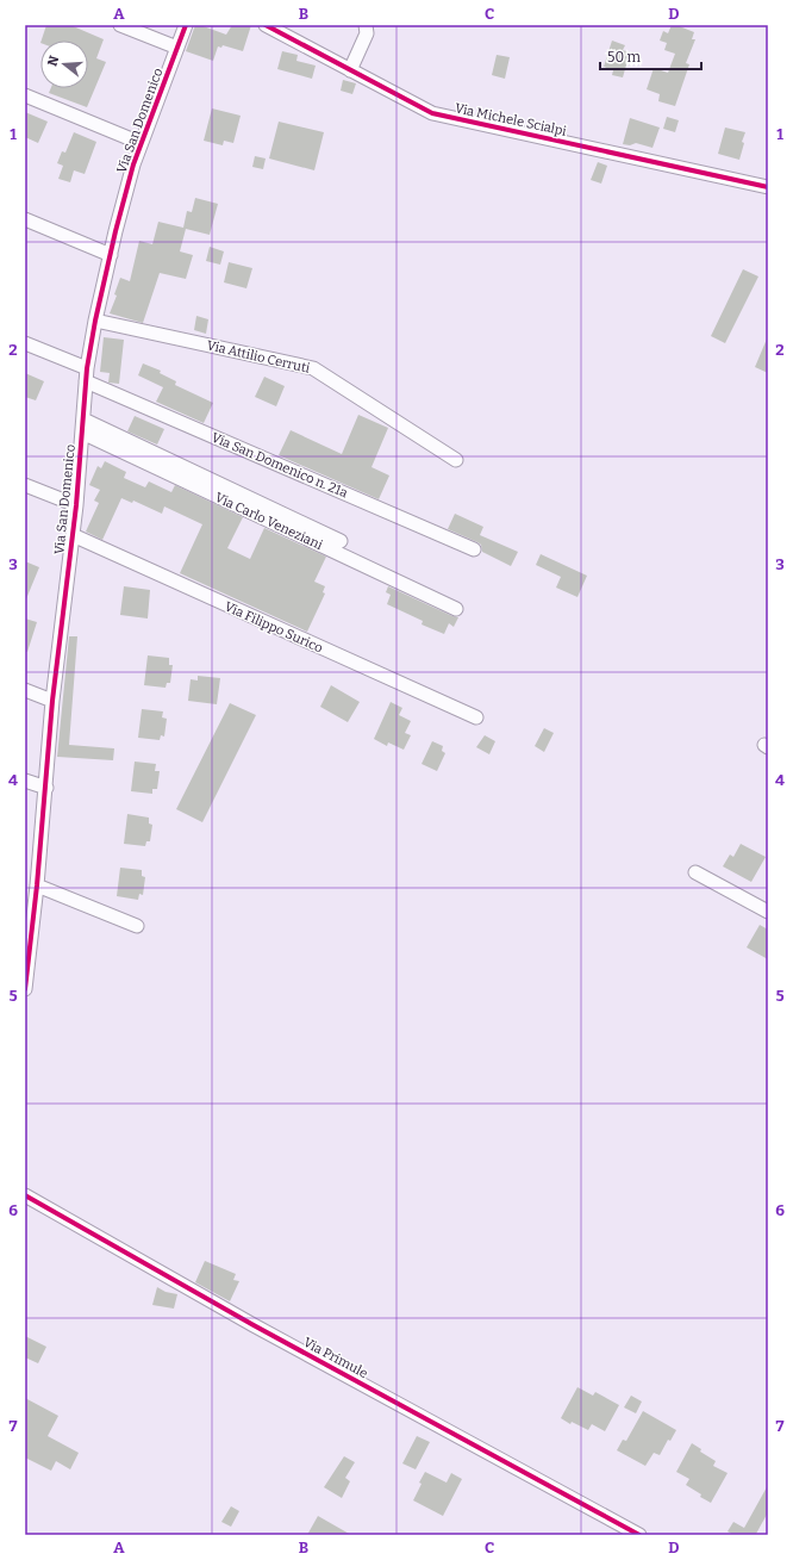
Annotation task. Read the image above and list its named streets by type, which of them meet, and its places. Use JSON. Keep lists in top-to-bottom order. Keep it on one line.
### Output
{"streets":{"street":["Via Michele Scialpi","Via San Domenico","Via Attilio Cerruti","Via San Domenico n. 21a","Via Carlo Veneziani","Via Filippo Surico","Via Primule"]},"crossings":[["Via San Domenico","Via Attilio Cerruti"],["Via San Domenico","Via San Domenico n. 21a"],["Via San Domenico","Via Carlo Veneziani"],["Via San Domenico","Via Filippo Surico"]],"scale_bar":"50 m","north":"left","grid":{"columns":["A","B","C","D"],"rows":["1","2","3","4","5","6","7"]}}
